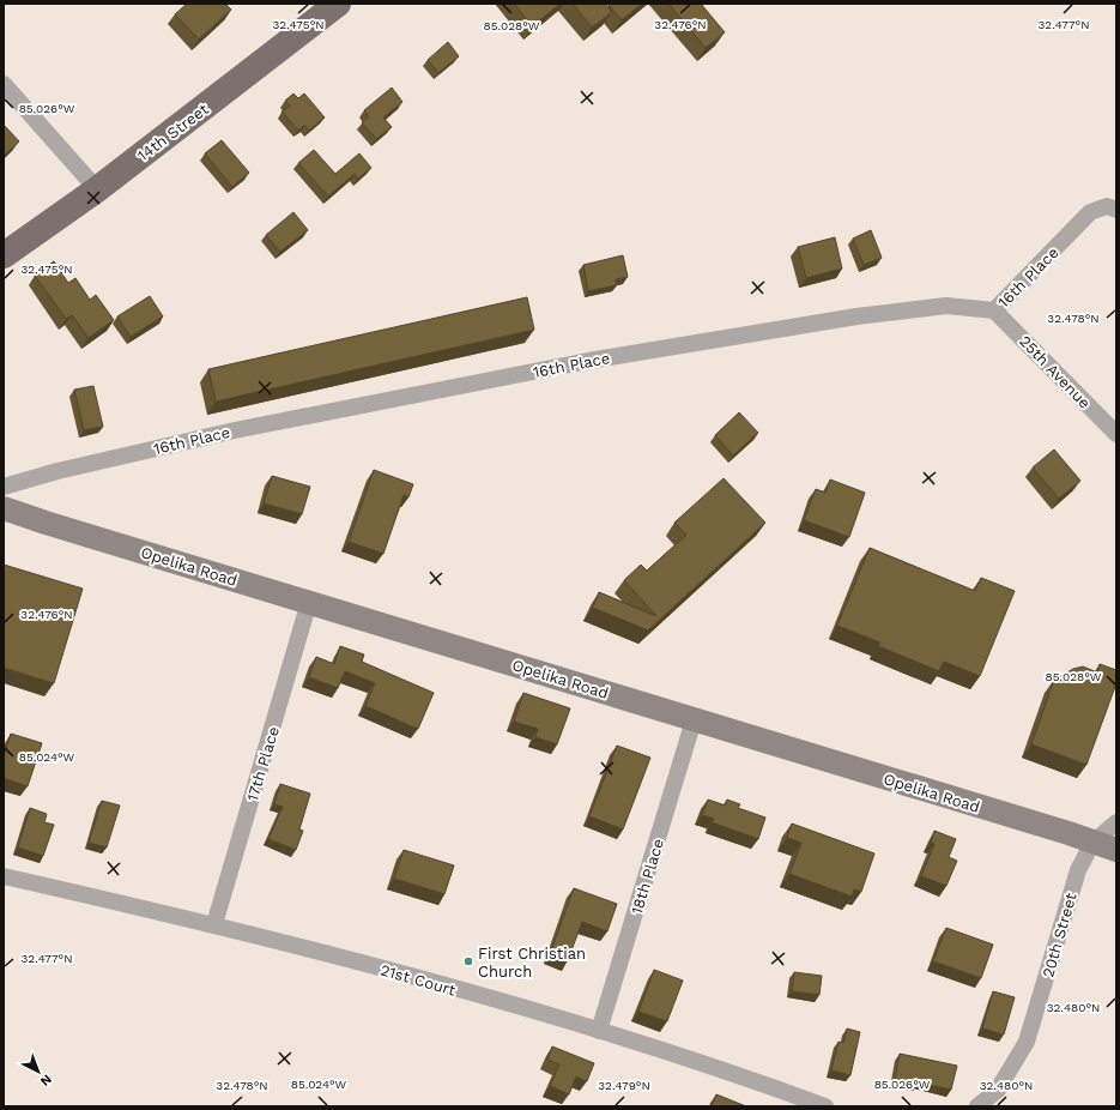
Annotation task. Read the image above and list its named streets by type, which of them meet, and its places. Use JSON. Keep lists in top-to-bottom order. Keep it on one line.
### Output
{"streets":{"main road":["14th Street","Opelika Road"],"street":["16th Place","25th Avenue","17th Place","18th Place","20th Street","21st Court"]},"crossings":[["16th Place","25th Avenue"],["16th Place","Opelika Road"],["Opelika Road","17th Place"],["Opelika Road","18th Place"],["Opelika Road","20th Street"],["17th Place","21st Court"],["18th Place","21st Court"]],"places":["First Christian Church"],"north":"bottom right","coordinates":["32.475°N","32.476°N","32.477°N","85.028°W","85.026°W","32.478°N","85.024°W","32.480°N","32.479°N"]}
